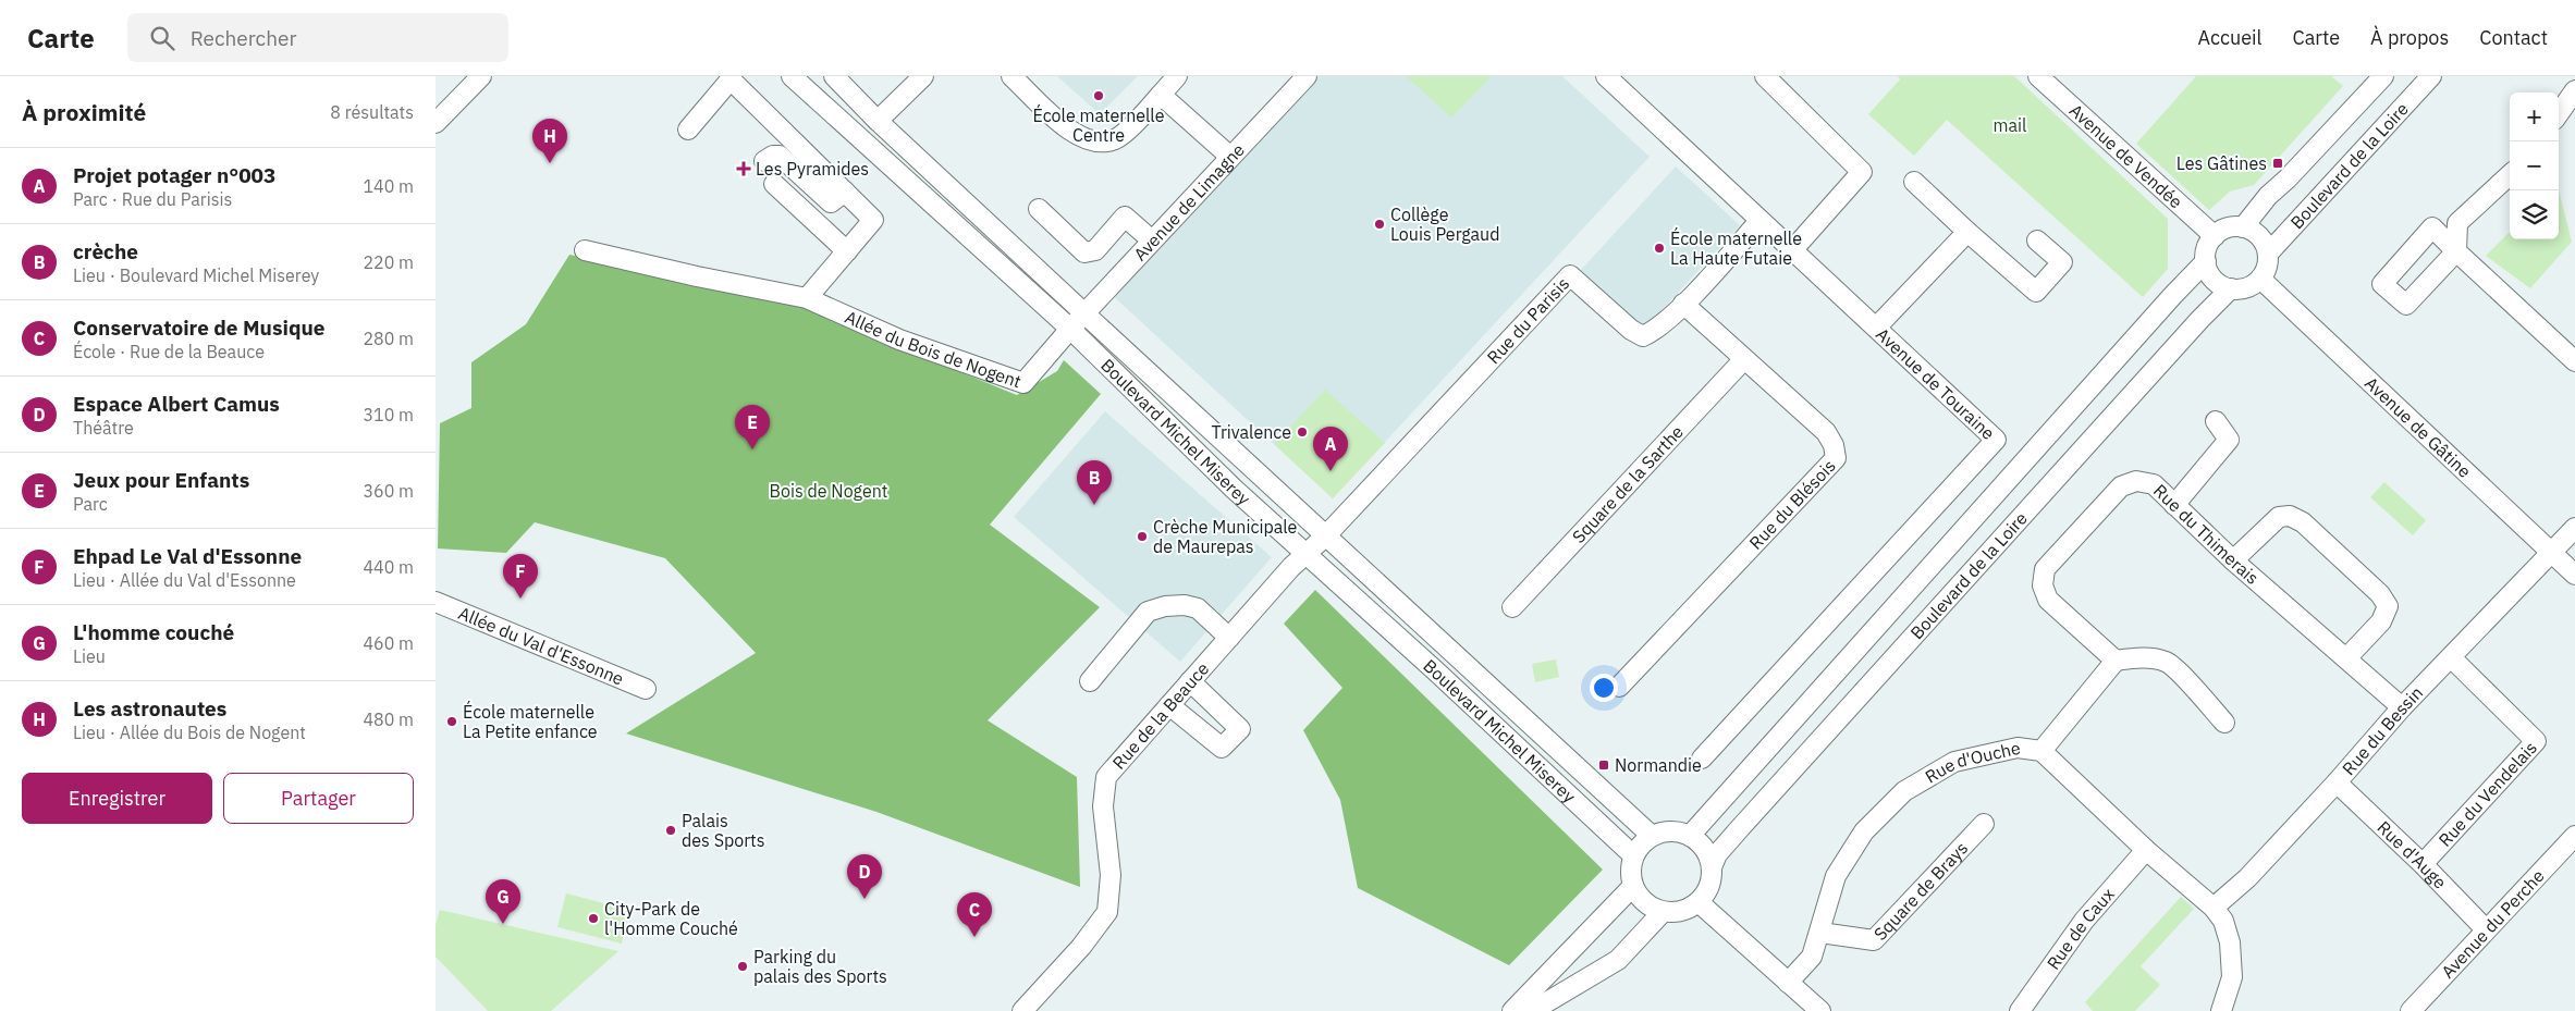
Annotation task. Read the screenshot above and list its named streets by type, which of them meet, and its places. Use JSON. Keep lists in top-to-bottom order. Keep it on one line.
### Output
{"streets":{"street":["Avenue de Vendée","Boulevard de la Loire","Avenue de Limagne","Rue du Parisis","Allée du Bois de Nogent","Avenue de Touraine","Avenue de Gâtine","Boulevard Michel Miserey","Square de la Sarthe","Rue du Blésois","Rue du Thimerais","Allée du Val d'Essonne","Rue de la Beauce","Rue du Bessin","Rue d'Ouche","Rue du Vendelais","Rue d'Auge","Square de Brays","Avenue du Perche","Rue de Caux"]},"crossings":[["Avenue de Vendée","Boulevard de la Loire"],["Avenue de Vendée","Avenue de Gâtine"],["Boulevard de la Loire","Avenue de Gâtine"],["Boulevard de la Loire","Boulevard Michel Miserey"],["Avenue de Limagne","Allée du Bois de Nogent"],["Avenue de Limagne","Boulevard Michel Miserey"],["Rue du Parisis","Avenue de Touraine"],["Rue du Parisis","Boulevard Michel Miserey"],["Rue du Parisis","Rue du Blésois"],["Rue du Parisis","Rue de la Beauce"],["Allée du Bois de Nogent","Boulevard Michel Miserey"],["Avenue de Gâtine","Rue du Bessin"],["Boulevard Michel Miserey","Rue de la Beauce"],["Square de la Sarthe","Rue du Blésois"],["Rue du Thimerais","Rue du Bessin"],["Rue du Bessin","Rue d'Ouche"],["Rue du Bessin","Rue du Vendelais"],["Rue du Bessin","Rue d'Auge"],["Rue d'Ouche","Square de Brays"],["Rue d'Ouche","Rue de Caux"],["Rue du Vendelais","Rue d'Auge"],["Rue d'Auge","Avenue du Perche"]],"parks":["mail","Bois de Nogent"],"places":{"other":["École maternelle Centre","Collège Louis Pergaud","École maternelle La Haute Futaie","Trivalence","Crèche Municipale de Maurepas","École maternelle La Petite enfance","Palais des Sports","City-Park de l'Homme Couché","Parking du palais des Sports"],"transit":["Les Gâtines","Normandie"],"health":["Les Pyramides"]},"page":{"header":"Carte","search":"Rechercher","nav":["Accueil","Carte","À propos","Contact"],"heading":["À proximité","8 résultats"],"map_buttons":["+","−"],"pins":["H","E","A","B","F","D","G","C"],"list":[{"mark":"A","name":"Projet potager n°003","note":"Parc · Rue du Parisis","value":"140 m"},{"mark":"B","name":"crèche","note":"Lieu · Boulevard Michel Miserey","value":"220 m"},{"mark":"C","name":"Conservatoire de Musique","note":"École · Rue de la Beauce","value":"280 m"},{"mark":"D","name":"Espace Albert Camus","note":"Théâtre","value":"310 m"},{"mark":"E","name":"Jeux pour Enfants","note":"Parc","value":"360 m"},{"mark":"F","name":"Ehpad Le Val d'Essonne","note":"Lieu · Allée du Val d'Essonne","value":"440 m"},{"mark":"G","name":"L'homme couché","note":"Lieu","value":"460 m"},{"mark":"H","name":"Les astronautes","note":"Lieu · Allée du Bois de Nogent","value":"480 m"}],"buttons":["Enregistrer","Partager"]}}
